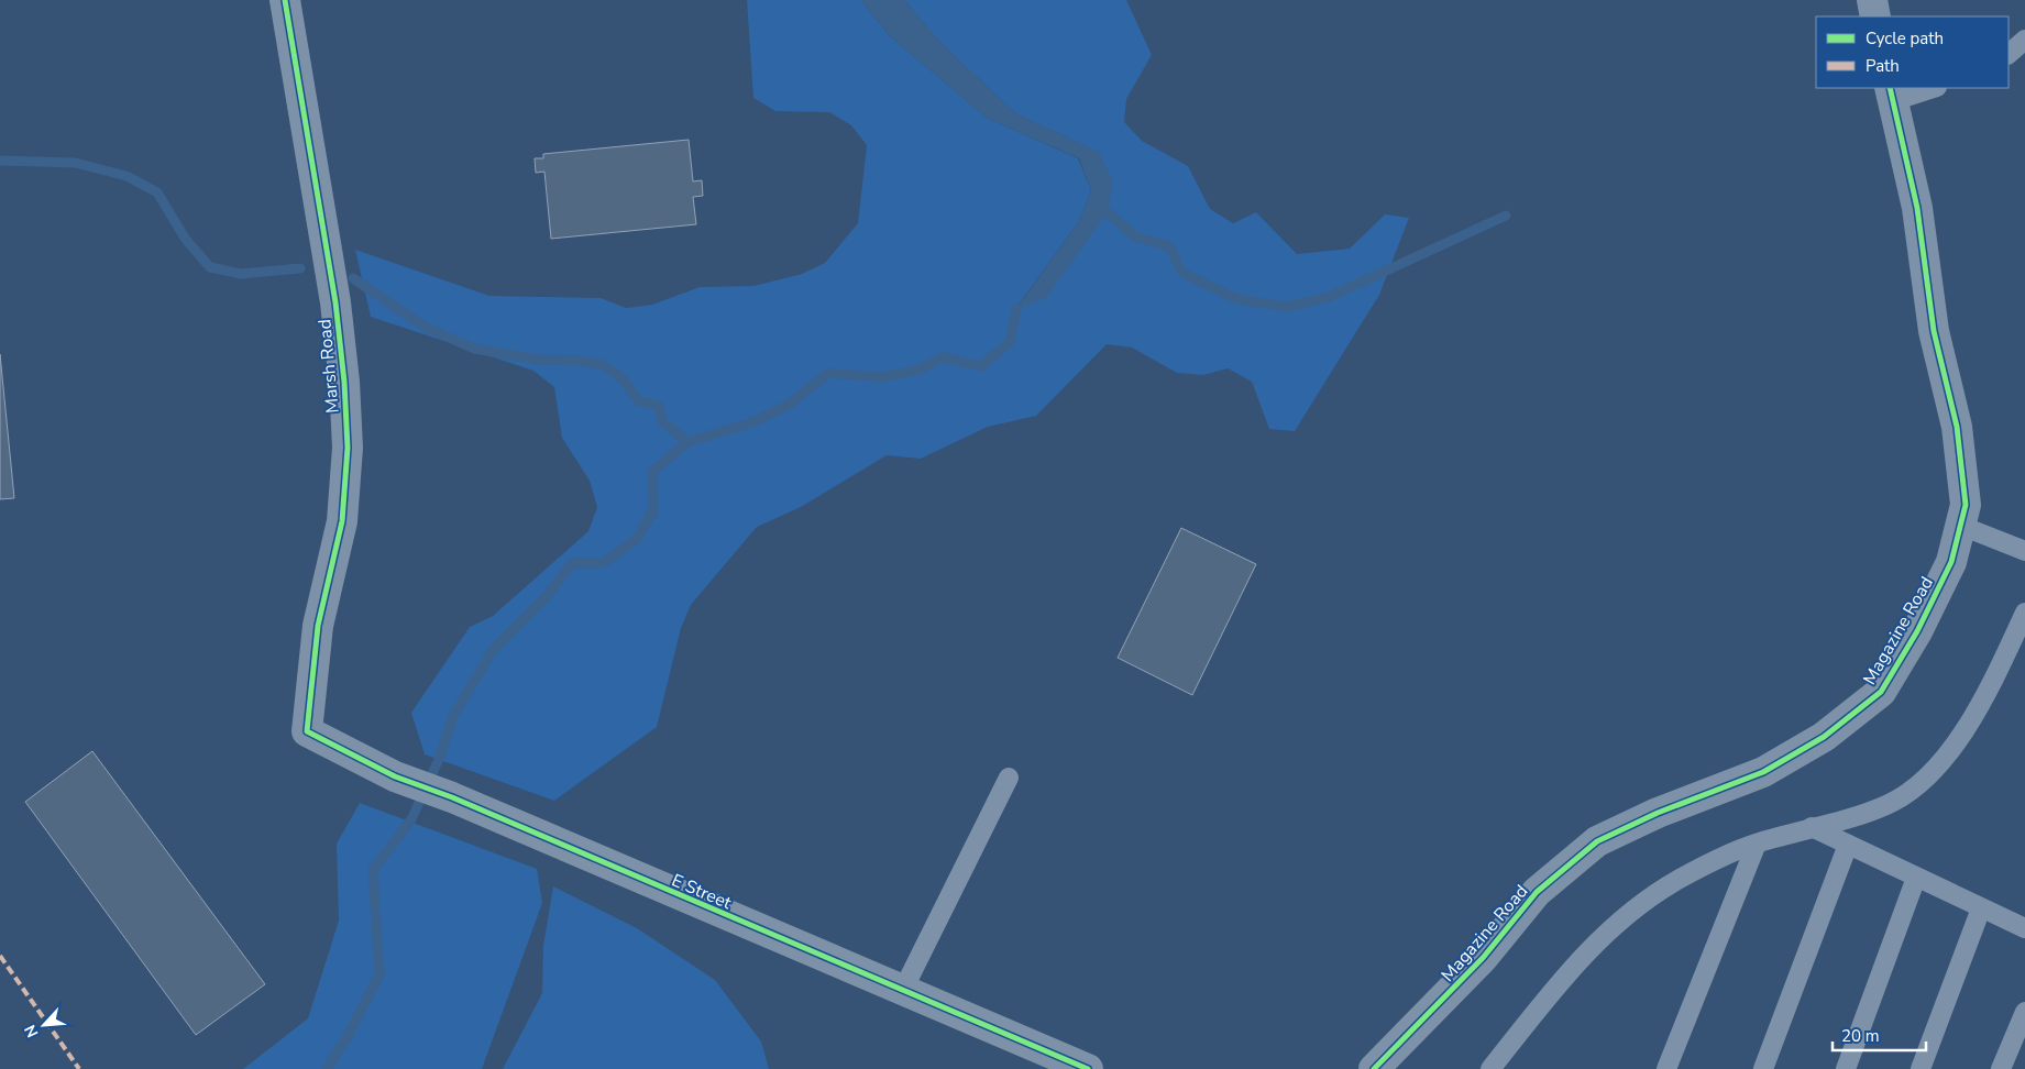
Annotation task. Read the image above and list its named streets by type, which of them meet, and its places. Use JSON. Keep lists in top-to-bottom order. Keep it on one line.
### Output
{"streets":{"street":["Marsh Road","Magazine Road","E Street"]},"crossings":[["Marsh Road","E Street"]],"legend":["Cycle path","Path"],"scale_bar":"20 m","north":"bottom left"}
